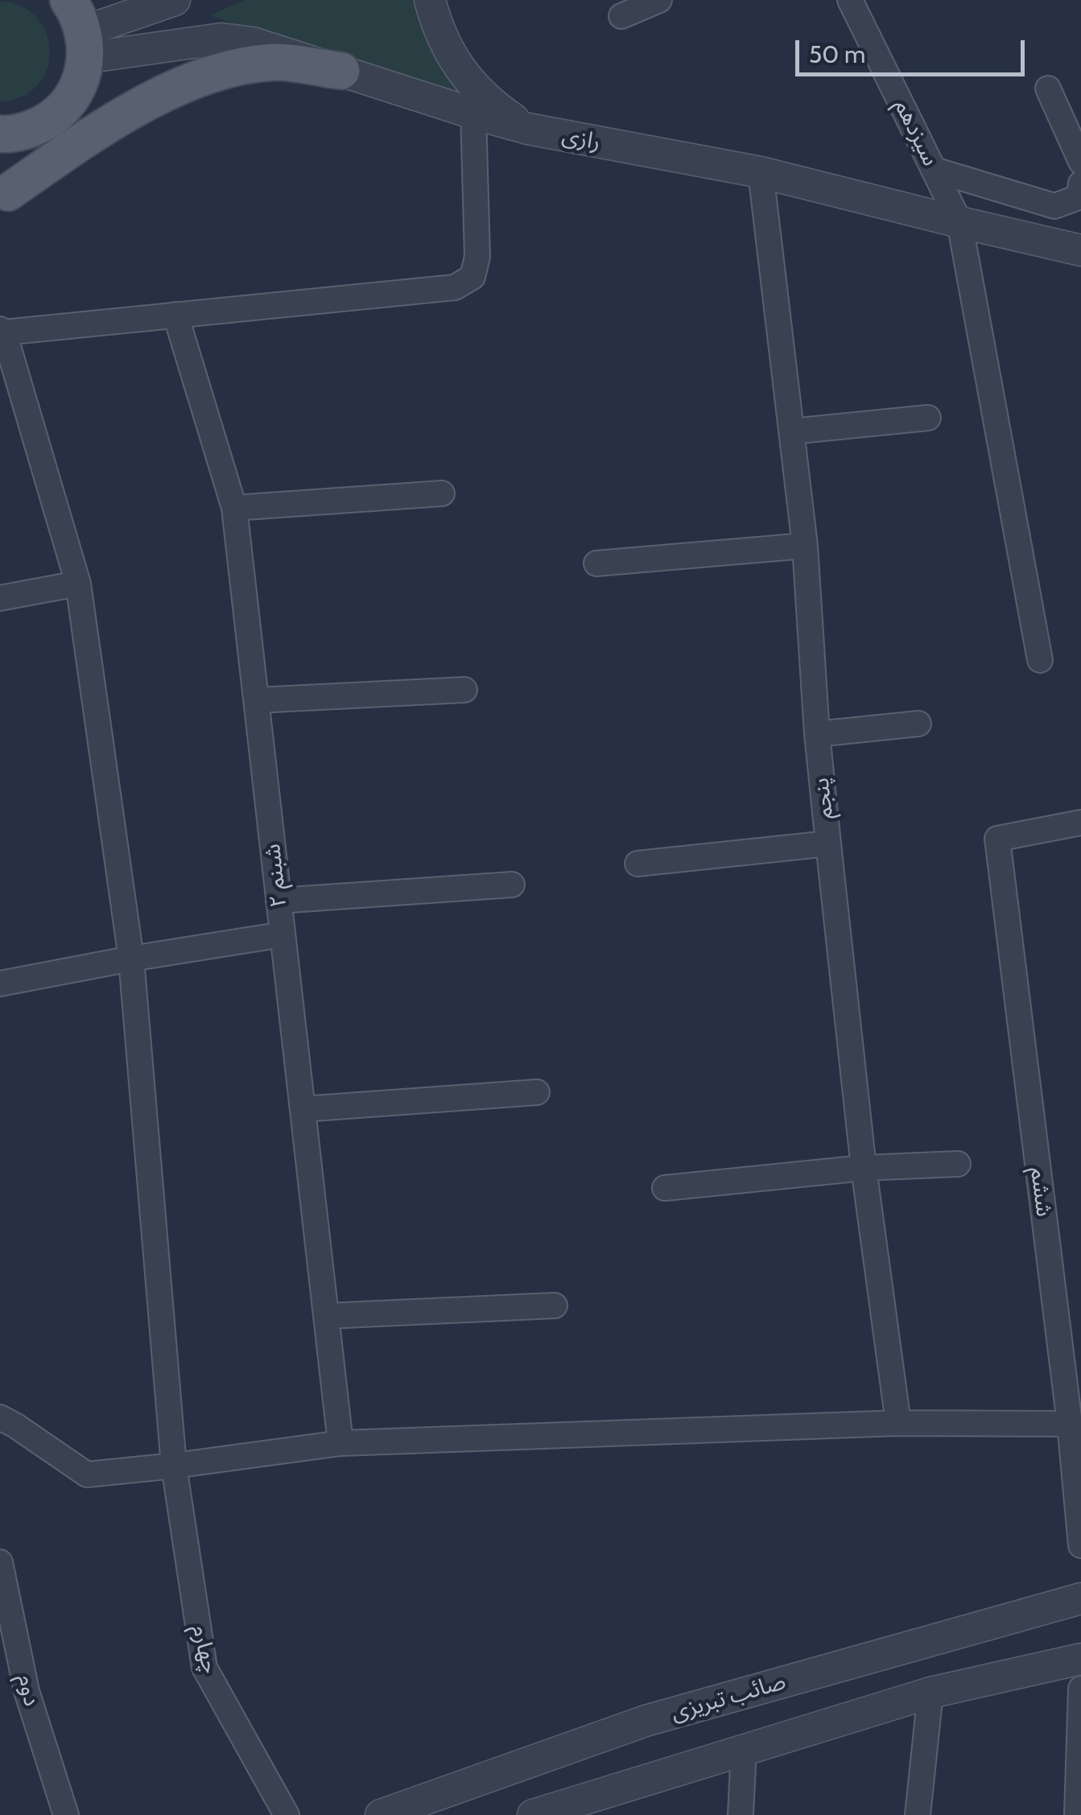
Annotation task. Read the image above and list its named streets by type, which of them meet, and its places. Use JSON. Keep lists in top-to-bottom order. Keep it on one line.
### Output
{"streets":{"street":["سیزدهم","رازی","پنجم","شبنم ۲","ششم","چهارم","دوم","صائب تبریزی"]},"crossings":[["سیزدهم","رازی"],["رازی","پنجم"]],"scale_bar":"50 m"}
